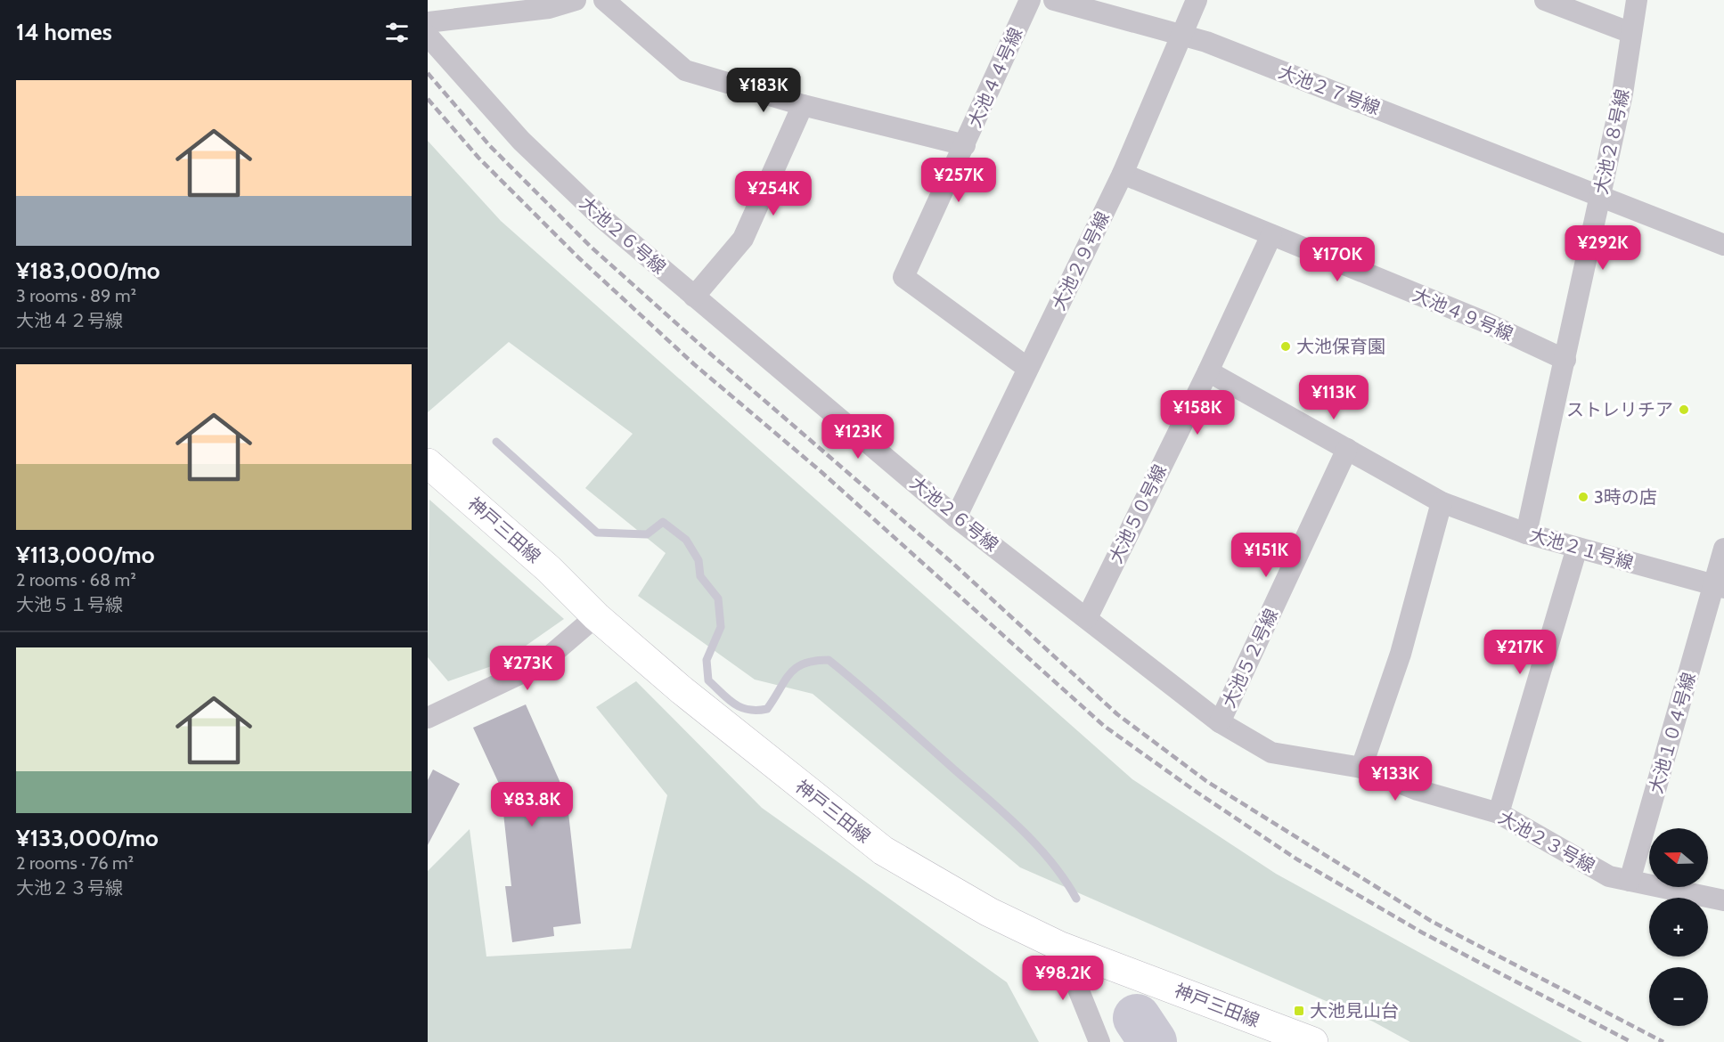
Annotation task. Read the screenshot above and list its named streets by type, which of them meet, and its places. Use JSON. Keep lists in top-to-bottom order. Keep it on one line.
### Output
{"streets":{"main road":["神戸三田線"],"street":["大池４４号線","大池２７号線","大池２８号線","大池２６号線","大池２９号線","大池４９号線","大池５０号線","大池２１号線","大池５２号線","大池１０４号線","大池２３号線"]},"crossings":[["大池４４号線","大池２９号線"],["大池２７号線","大池２８号線"],["大池２７号線","大池２９号線"],["大池２８号線","大池４９号線"],["大池２８号線","大池２１号線"],["大池２６号線","大池２９号線"],["大池２６号線","大池５０号線"],["大池２６号線","大池５２号線"],["大池２６号線","大池２３号線"],["大池２９号線","大池４９号線"],["大池４９号線","大池５０号線"],["大池５０号線","大池２１号線"],["大池２１号線","大池５２号線"],["大池２１号線","大池１０４号線"],["大池１０４号線","大池２３号線"]],"places":{"other":["大池保育園","ストレリチア","3時の店"],"transit":["大池見山台"]},"north":"left","page":{"heading":"14 homes","list":[{"name":"¥183,000/mo","note":"3 rooms · 89 m² · 大池４２号線"},{"name":"¥113,000/mo","note":"2 rooms · 68 m² · 大池５１号線"},{"name":"¥133,000/mo","note":"2 rooms · 76 m² · 大池２３号線"}],"price":["¥183K","¥257K","¥254K","¥292K","¥170K","¥113K","¥158K","¥123K","¥151K","¥217K","¥273K","¥133K","¥83.8K","¥98.2K"],"map_buttons":["+","−"]}}
